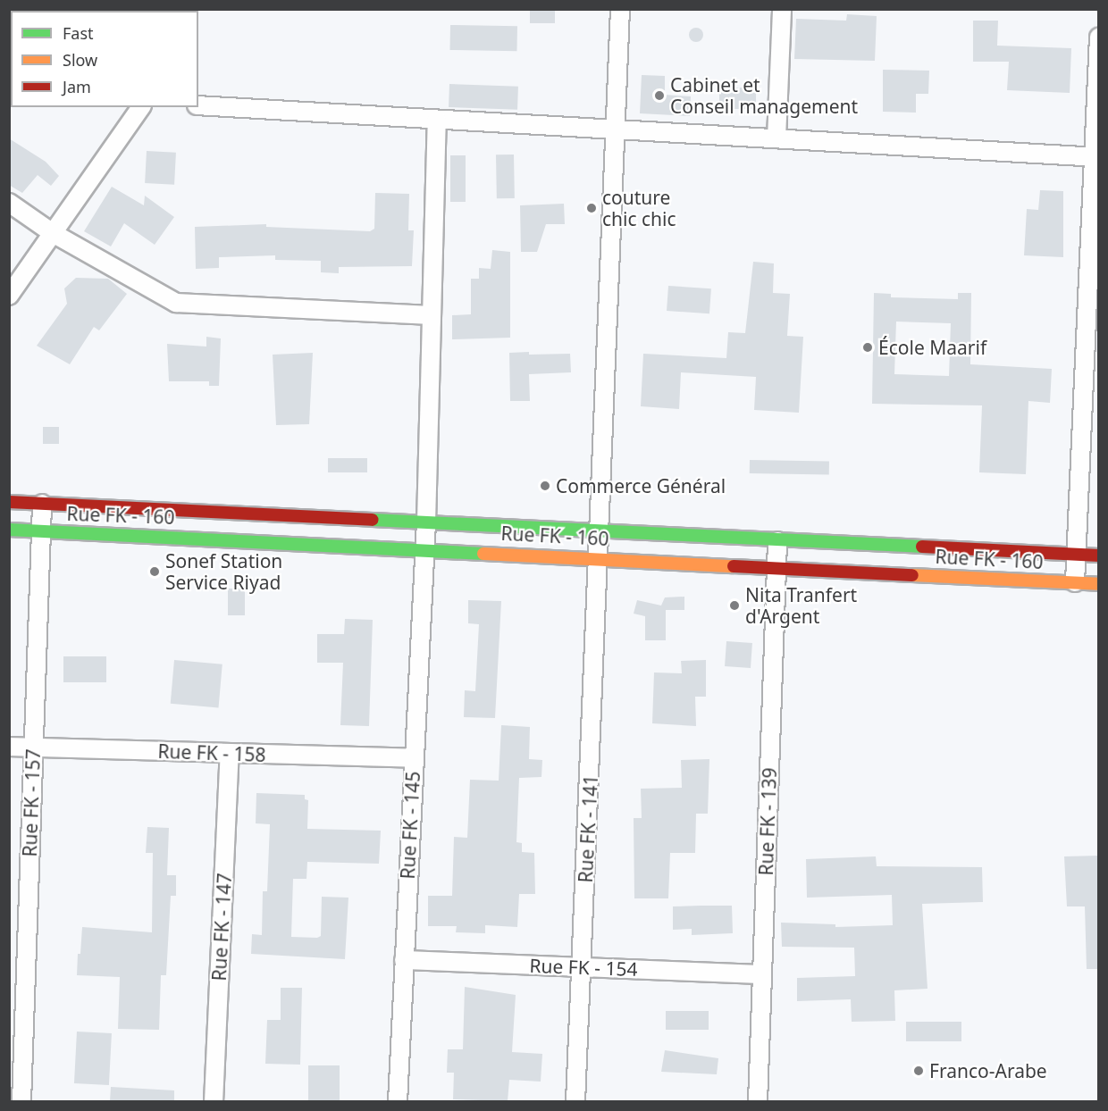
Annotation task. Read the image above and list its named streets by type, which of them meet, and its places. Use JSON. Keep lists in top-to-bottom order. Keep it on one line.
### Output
{"streets":{"main road":["Rue FK - 160"],"street":["Rue FK - 158","Rue FK - 157","Rue FK - 139","Rue FK - 145","Rue FK - 141","Rue FK - 147","Rue FK - 154"]},"crossings":[["Rue FK - 160","Rue FK - 157"],["Rue FK - 160","Rue FK - 139"],["Rue FK - 160","Rue FK - 145"],["Rue FK - 160","Rue FK - 141"],["Rue FK - 158","Rue FK - 157"],["Rue FK - 158","Rue FK - 145"],["Rue FK - 158","Rue FK - 147"],["Rue FK - 139","Rue FK - 154"],["Rue FK - 145","Rue FK - 154"],["Rue FK - 141","Rue FK - 154"]],"places":["Cabinet et Conseil management","couture chic chic","École Maarif","Commerce Général","Sonef Station Service Riyad","Nita Tranfert d'Argent","Franco-Arabe"],"legend":["Fast","Slow","Jam"]}
